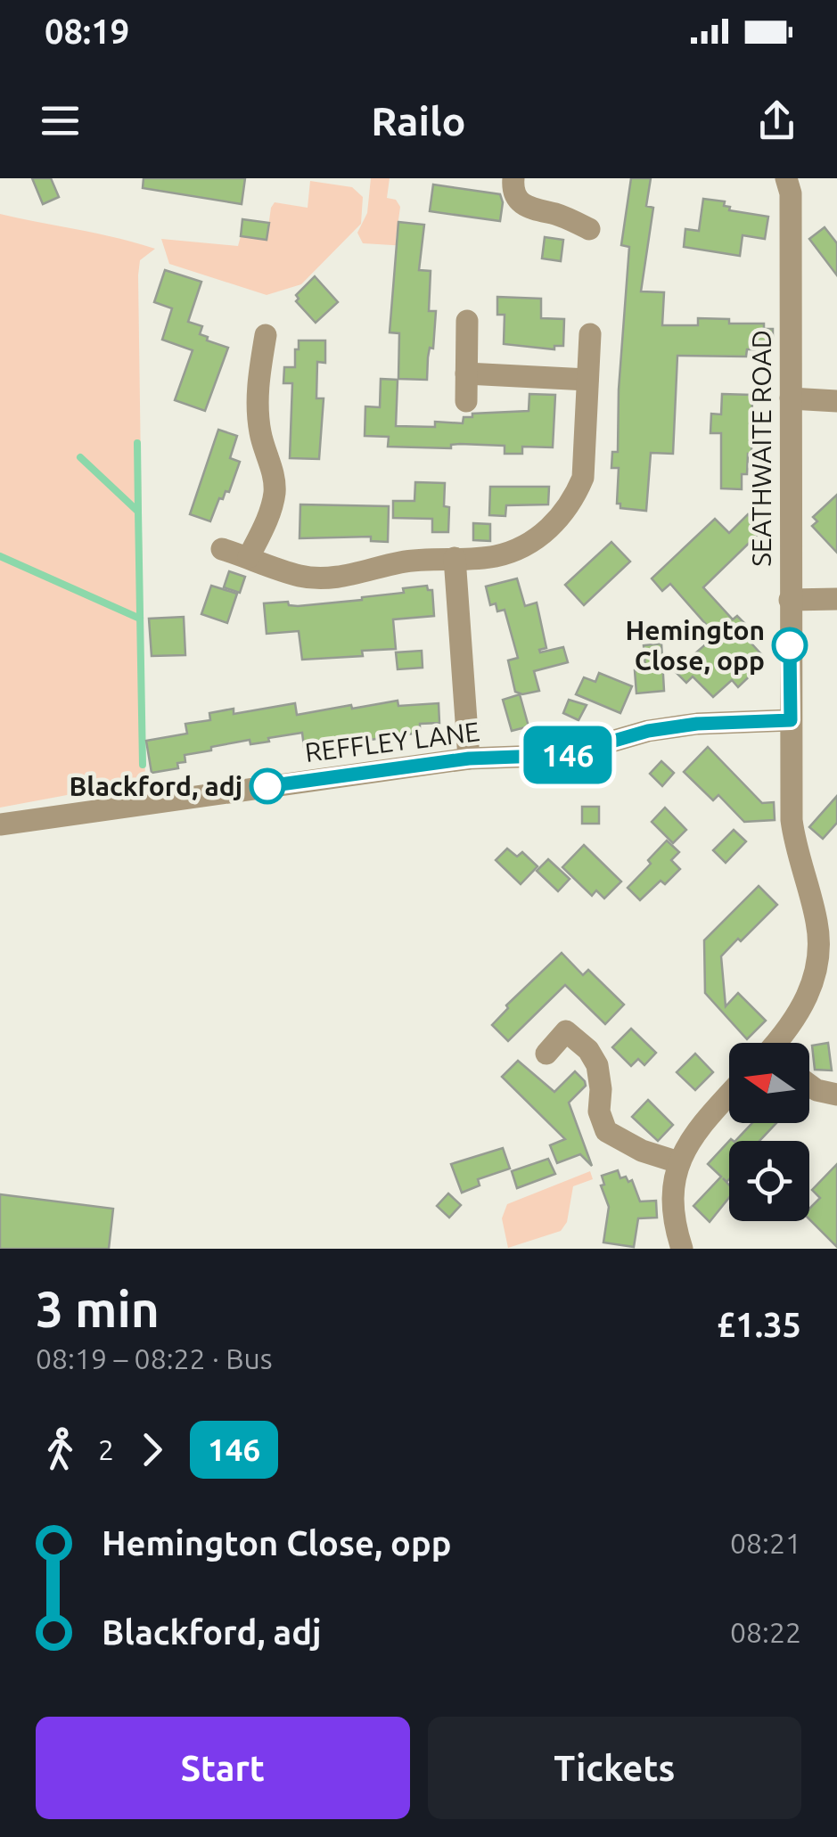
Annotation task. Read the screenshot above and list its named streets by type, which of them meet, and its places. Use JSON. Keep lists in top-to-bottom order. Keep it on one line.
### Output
{"streets":{"street":["SEATHWAITE ROAD","REFFLEY LANE"]},"crossings":[["SEATHWAITE ROAD","REFFLEY LANE"]],"places":["Hemington Close, opp","Blackford, adj"],"lines":["bus line 146"],"north":"left","page":{"status":"08:19","header":"Railo","on_map":"146","heading":["3 min","08:19 – 08:22 · Bus","£1.35"],"legs":["2","146"],"list":[{"name":"Hemington Close, opp","value":"08:21"},{"name":"Blackford, adj","value":"08:22"}],"buttons":["Start","Tickets"]}}
